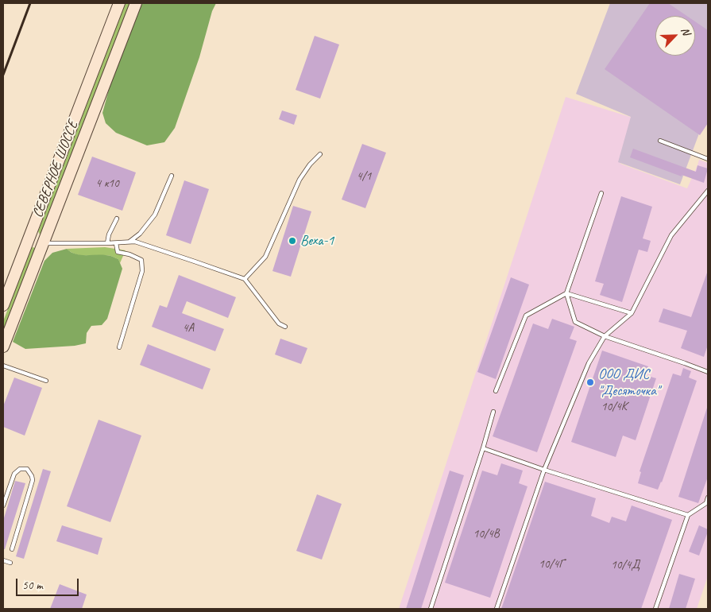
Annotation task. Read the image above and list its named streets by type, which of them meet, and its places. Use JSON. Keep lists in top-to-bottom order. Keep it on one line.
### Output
{"streets":{"main road":["СЕВЕРНОЕ ШОССЕ"]},"places":["Веха-1","ООО ДИС \"Десяточка\""],"house_numbers":["4/1","4 к10","4А","10/4К","10/4В","10/4Г","10/4Д"],"scale_bar":"50 m","north":"top right"}
